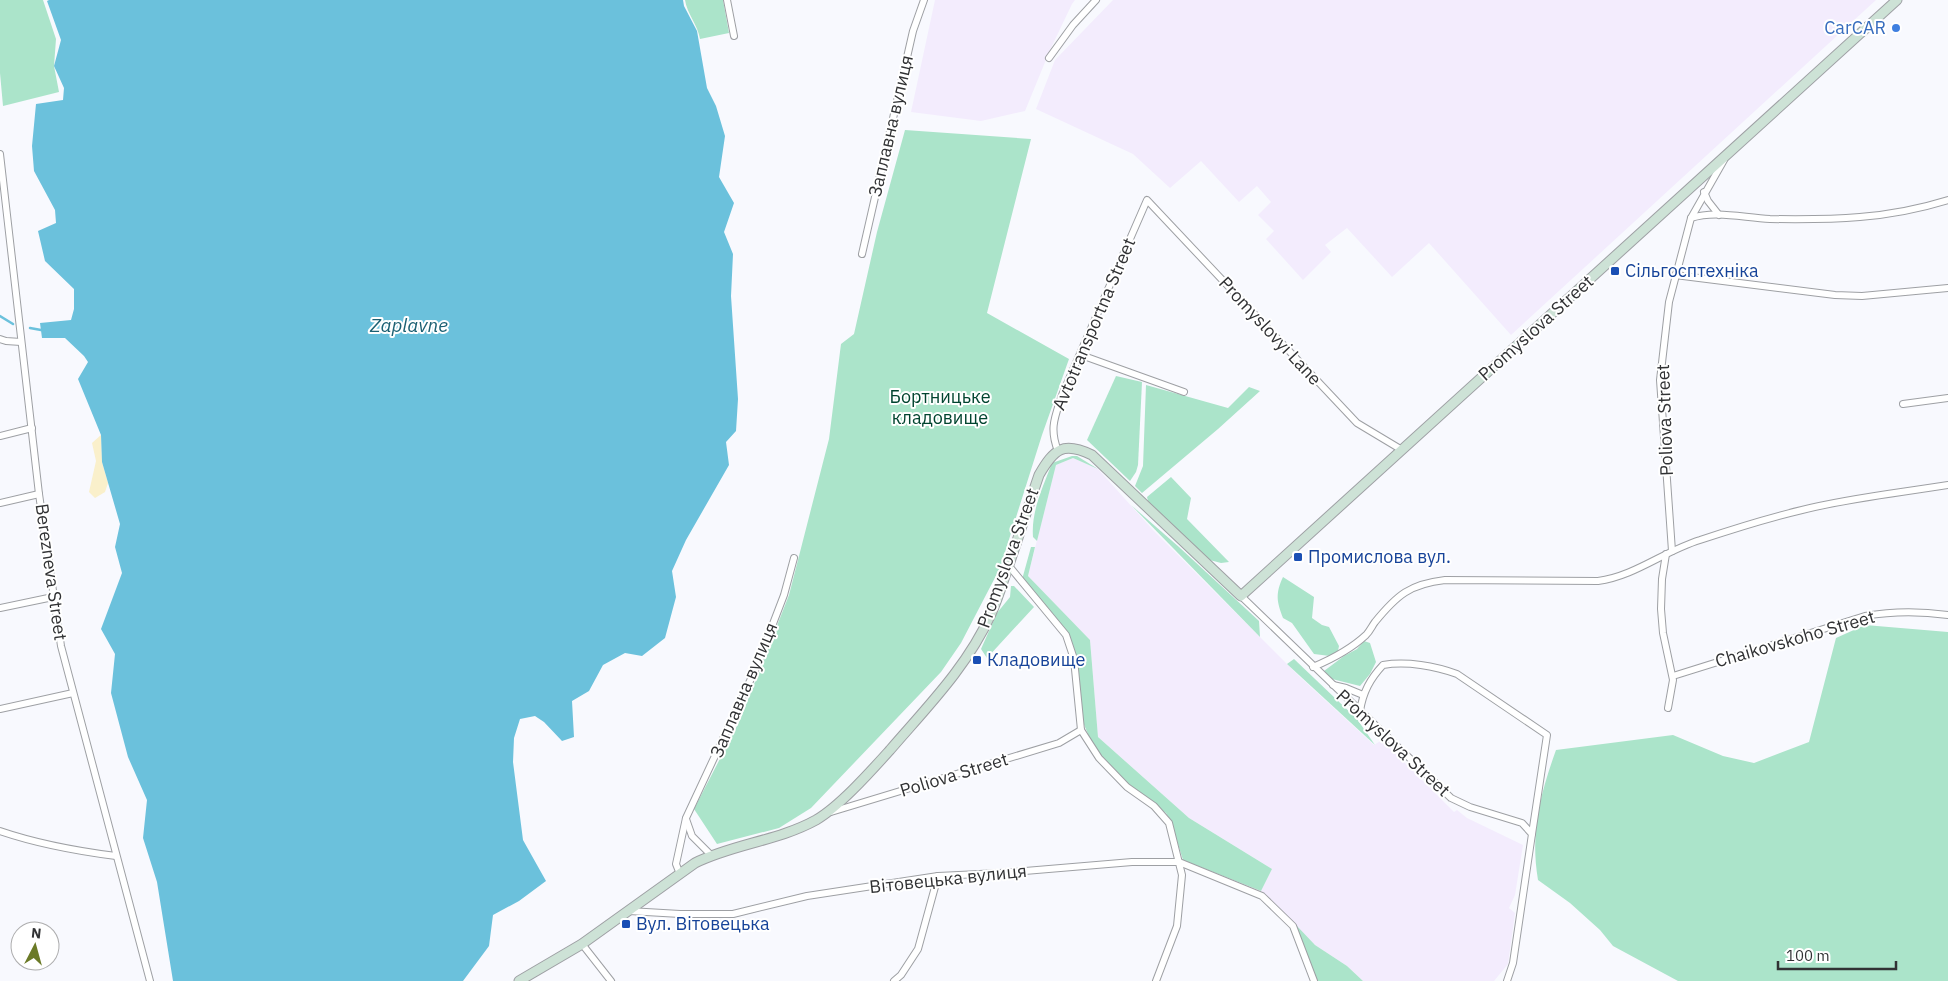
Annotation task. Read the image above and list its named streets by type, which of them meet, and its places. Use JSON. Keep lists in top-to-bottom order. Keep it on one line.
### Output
{"streets":{"street":["Заплавна вулиця","Avtotransportna Street","Promyslova Street","Promyslovyi Lane","Poliova Street","Berezneva Street","Chaikovskoho Street","Вітовецька вулиця"]},"crossings":[["Заплавна вулиця","Promyslova Street"],["Avtotransportna Street","Promyslova Street"],["Avtotransportna Street","Promyslovyi Lane"],["Promyslova Street","Promyslovyi Lane"],["Promyslova Street","Poliova Street"],["Promyslova Street","Вітовецька вулиця"],["Poliova Street","Chaikovskoho Street"]],"water":["Zaplavne"],"parks":["Бортницьке кладовище"],"places":{"other":["CarCAR"],"transit":["Сільгосптехніка","Промислова вул.","Кладовище","Вул. Вітовецька"]},"scale_bar":"100 m","north":"top"}
